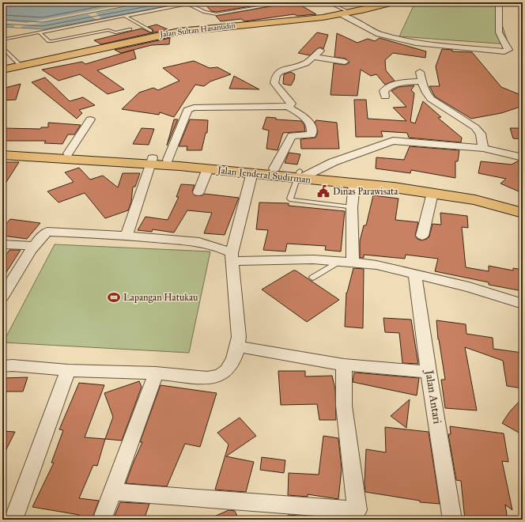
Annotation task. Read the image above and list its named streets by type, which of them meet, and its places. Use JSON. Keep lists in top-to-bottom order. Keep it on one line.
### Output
{"streets":{"highway":["Jalan Sultan Hasanudin","Jalan Jenderal Sudirman"],"street":["Jalan Antari"]},"places":{"public building":["Dinas Parawisata"],"sports":["Lapangan Hatukau"]}}
